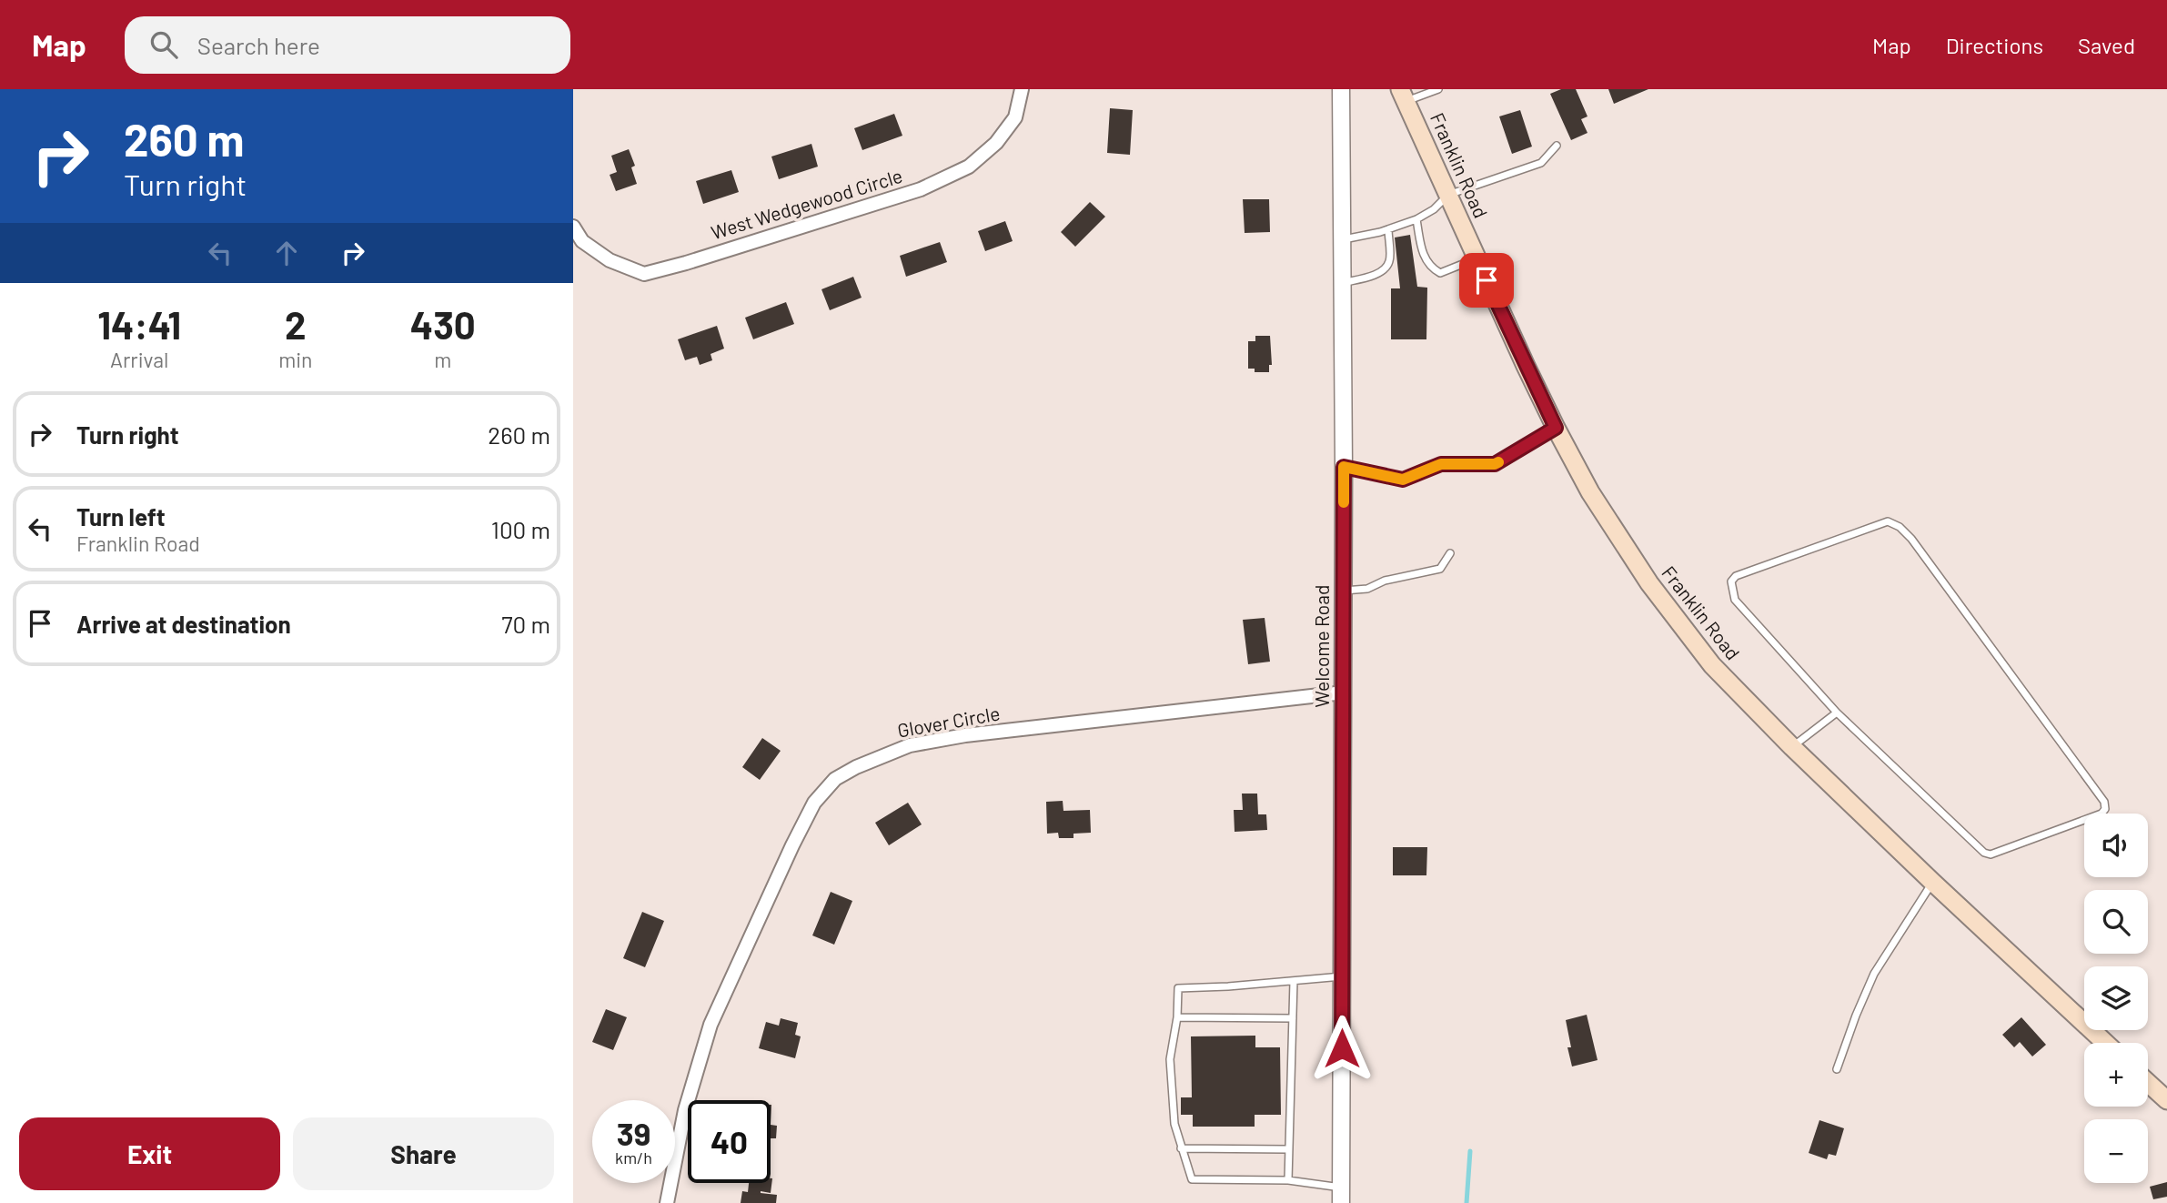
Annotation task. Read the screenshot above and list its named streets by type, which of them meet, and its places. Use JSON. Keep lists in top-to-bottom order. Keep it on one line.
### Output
{"streets":{"main road":["Franklin Road"],"street":["West Wedgewood Circle","Welcome Road","Glover Circle"]},"crossings":[["Welcome Road","Glover Circle"]],"page":{"header":"Map","search":"Search here","nav":["Map","Directions","Saved"],"turn":["260 m","Turn right"],"eta":["14:41","Arrival","2","min","430","m"],"list":[{"name":"Turn right","value":"260 m"},{"name":"Turn left","note":"Franklin Road","value":"100 m"},{"name":"Arrive at destination","value":"70 m"}],"map_buttons":["+","−"],"speed":"39 km/h","limit":"40","buttons":["Exit","Share"]}}
